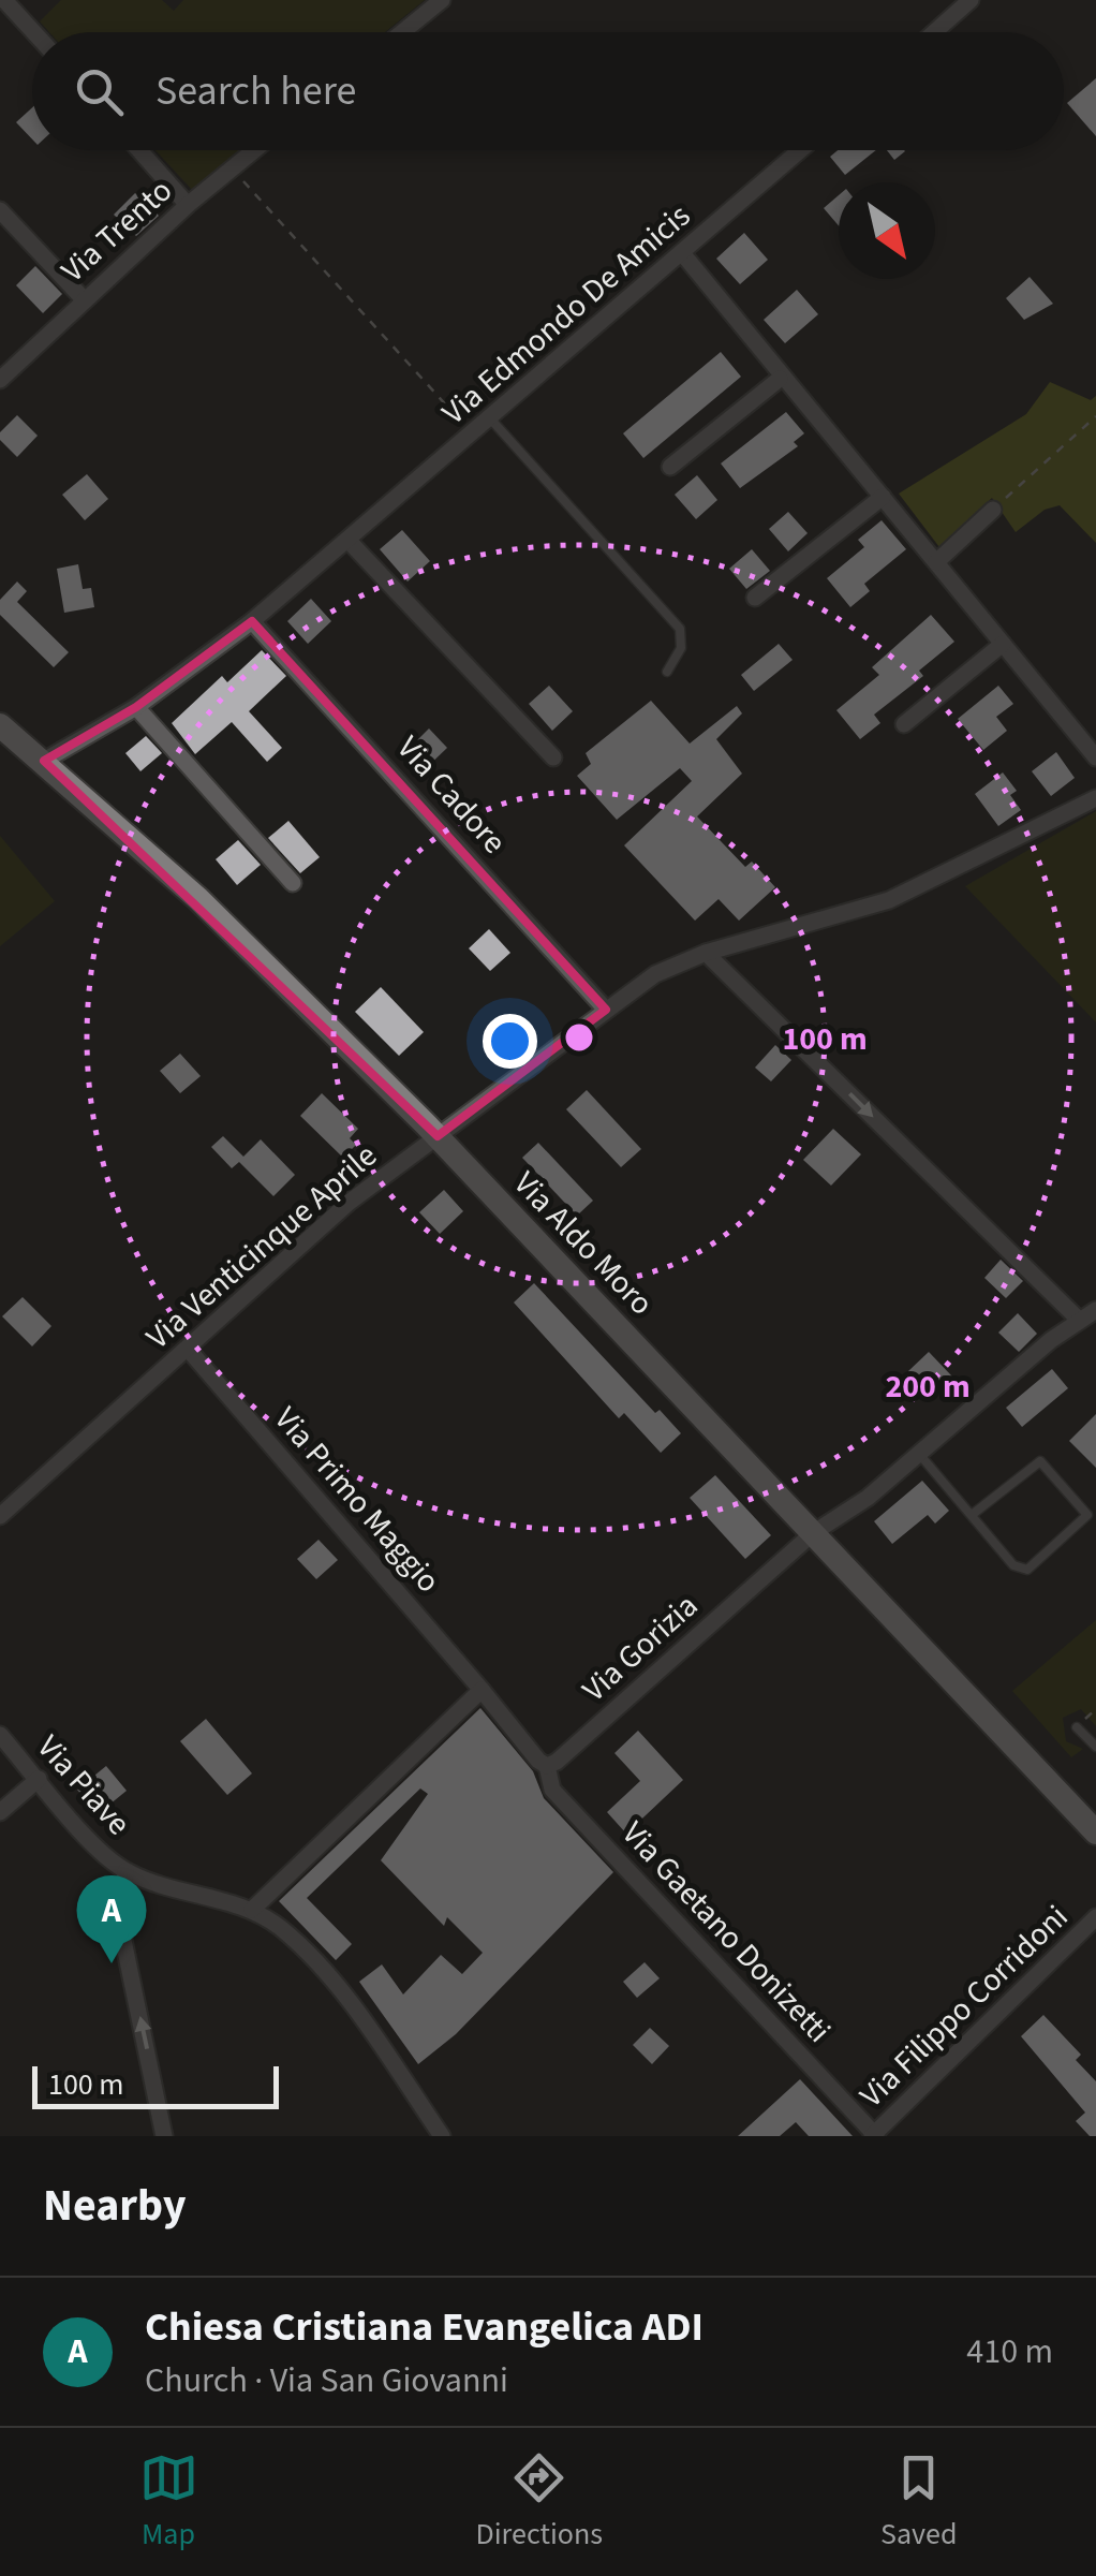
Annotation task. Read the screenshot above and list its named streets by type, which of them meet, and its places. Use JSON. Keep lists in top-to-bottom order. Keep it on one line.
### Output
{"streets":{"main road":["Via Aldo Moro"],"street":["Via Trento","Via Edmondo De Amicis","Via Cadore","Via Venticinque Aprile","Via Primo Maggio","Via Gorizia","Via Piave","Via Gaetano Donizetti","Via Filippo Corridoni"]},"crossings":[["Via Edmondo De Amicis","Via Cadore"],["Via Edmondo De Amicis","Via Aldo Moro"],["Via Cadore","Via Venticinque Aprile"],["Via Aldo Moro","Via Venticinque Aprile"],["Via Aldo Moro","Via Gorizia"],["Via Venticinque Aprile","Via Primo Maggio"],["Via Gorizia","Via Gaetano Donizetti"],["Via Gaetano Donizetti","Via Filippo Corridoni"]],"scale_bar":"100 m","north":"bottom right","page":{"search":"Search here","pins":"A","scale":"100 m","heading":"Nearby","list":[{"mark":"A","name":"Chiesa Cristiana Evangelica ADI","note":"Church · Via San Giovanni","value":"410 m"}],"nav":["Map","Directions","Saved"]},"rings":["100 m","200 m"]}
